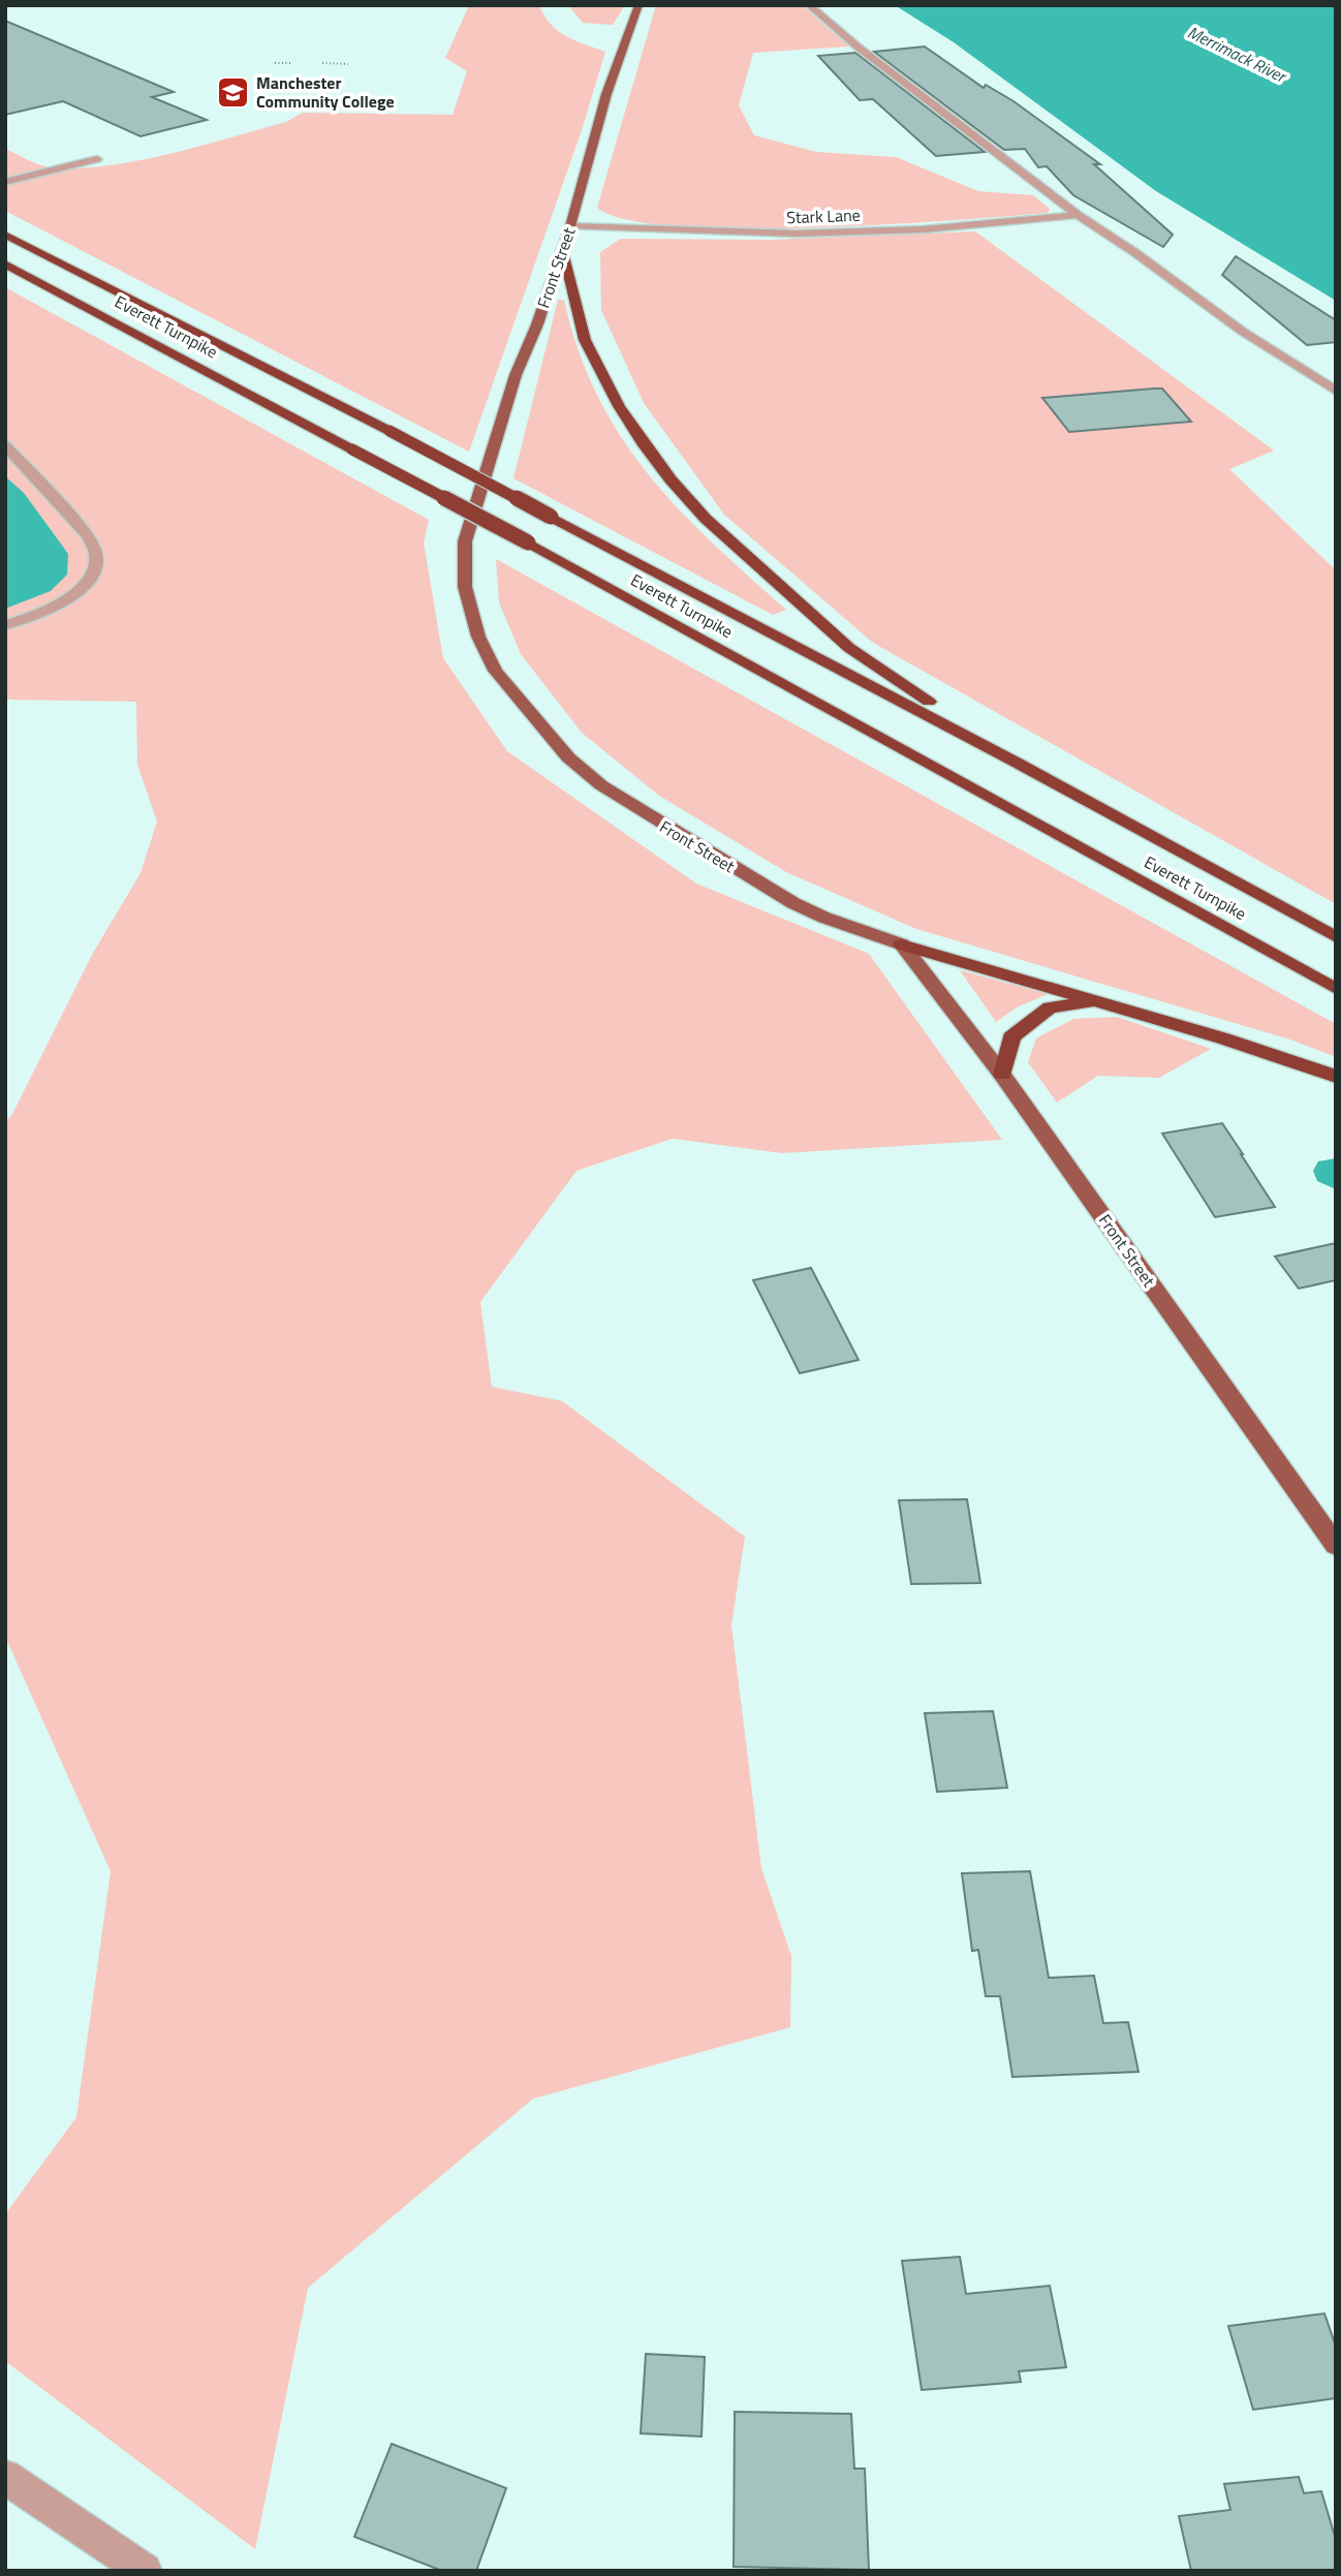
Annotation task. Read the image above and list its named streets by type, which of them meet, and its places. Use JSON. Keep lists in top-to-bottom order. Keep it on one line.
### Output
{"streets":{"highway":["Everett Turnpike"],"main road":["Front Street"],"street":["Stark Lane"]},"crossings":[["Stark Lane","Front Street"]],"water":["Merrimack River"],"places":{"school or university":["Manchester Community College"]}}
